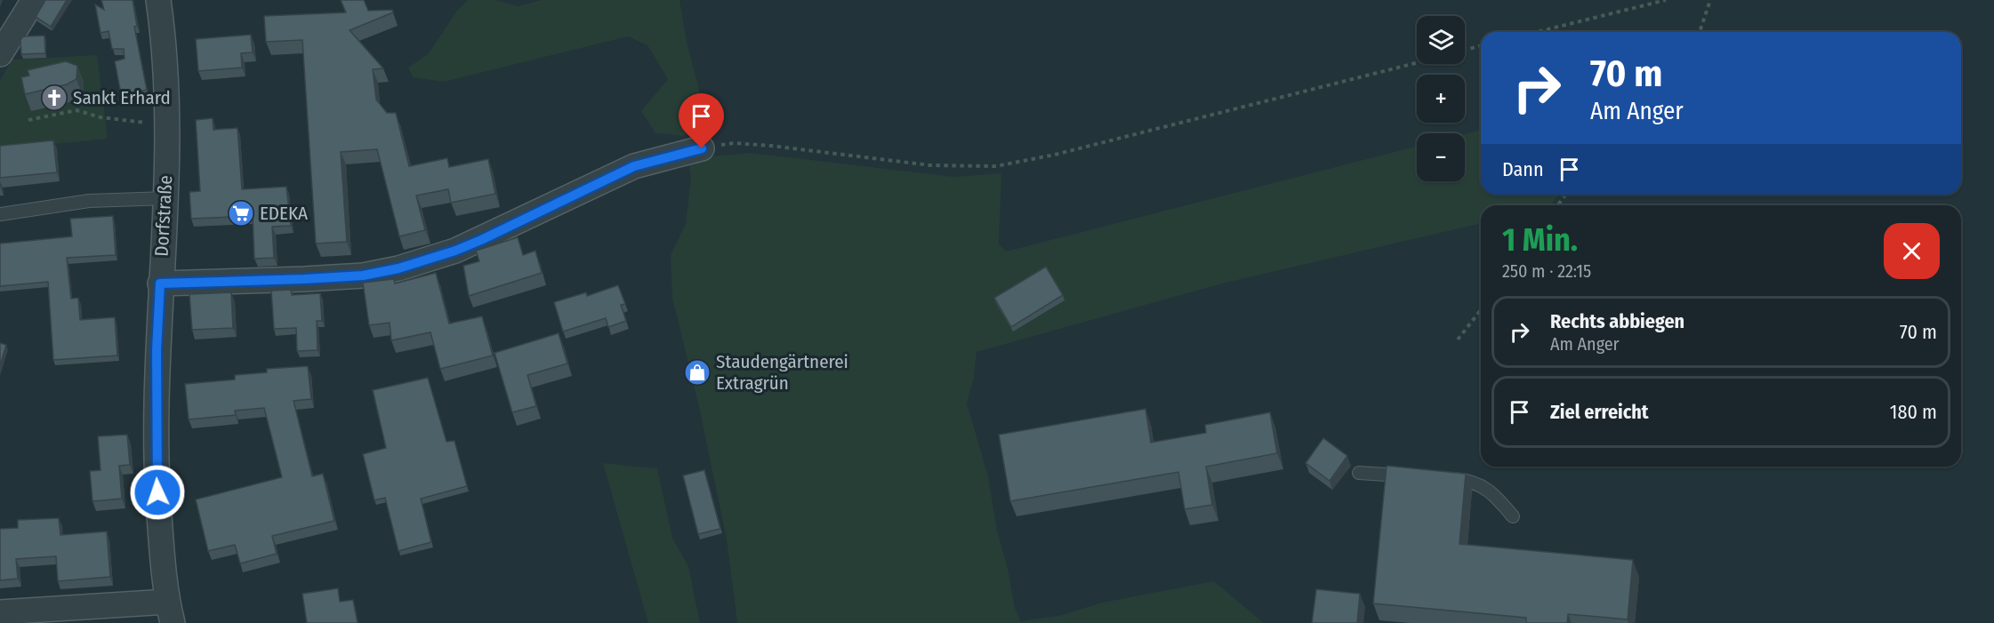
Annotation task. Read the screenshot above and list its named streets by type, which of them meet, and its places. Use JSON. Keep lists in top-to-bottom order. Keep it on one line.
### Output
{"streets":{"street":["Dorfstraße"]},"places":{"church":["Sankt Erhard"],"supermarket":["EDEKA"],"shop":["Staudengärtnerei Extragrün"]},"page":{"map_buttons":["+","−"],"turn":["70 m","Am Anger"],"then":"Dann","heading":["1 Min.","250 m · 22:15"],"list":[{"name":"Rechts abbiegen","note":"Am Anger","value":"70 m"},{"name":"Ziel erreicht","value":"180 m"}]}}
